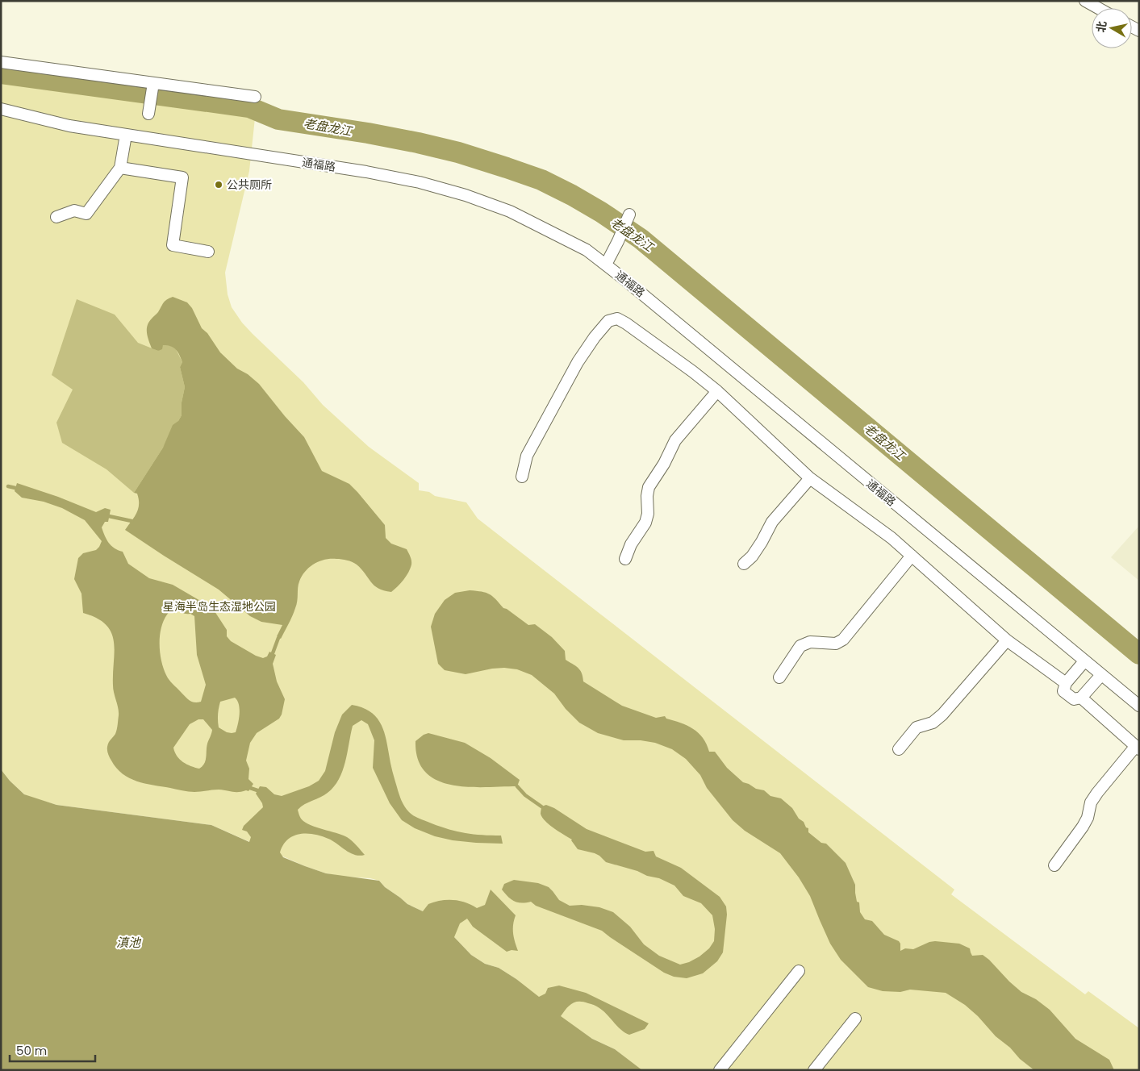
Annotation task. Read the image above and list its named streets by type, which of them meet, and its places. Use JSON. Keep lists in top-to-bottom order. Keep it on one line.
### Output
{"streets":{"street":["通福路"]},"water":["老盘龙江","滇池"],"parks":["星海半岛生态湿地公园"],"places":["公共厕所"],"scale_bar":"50 m","north":"left"}
